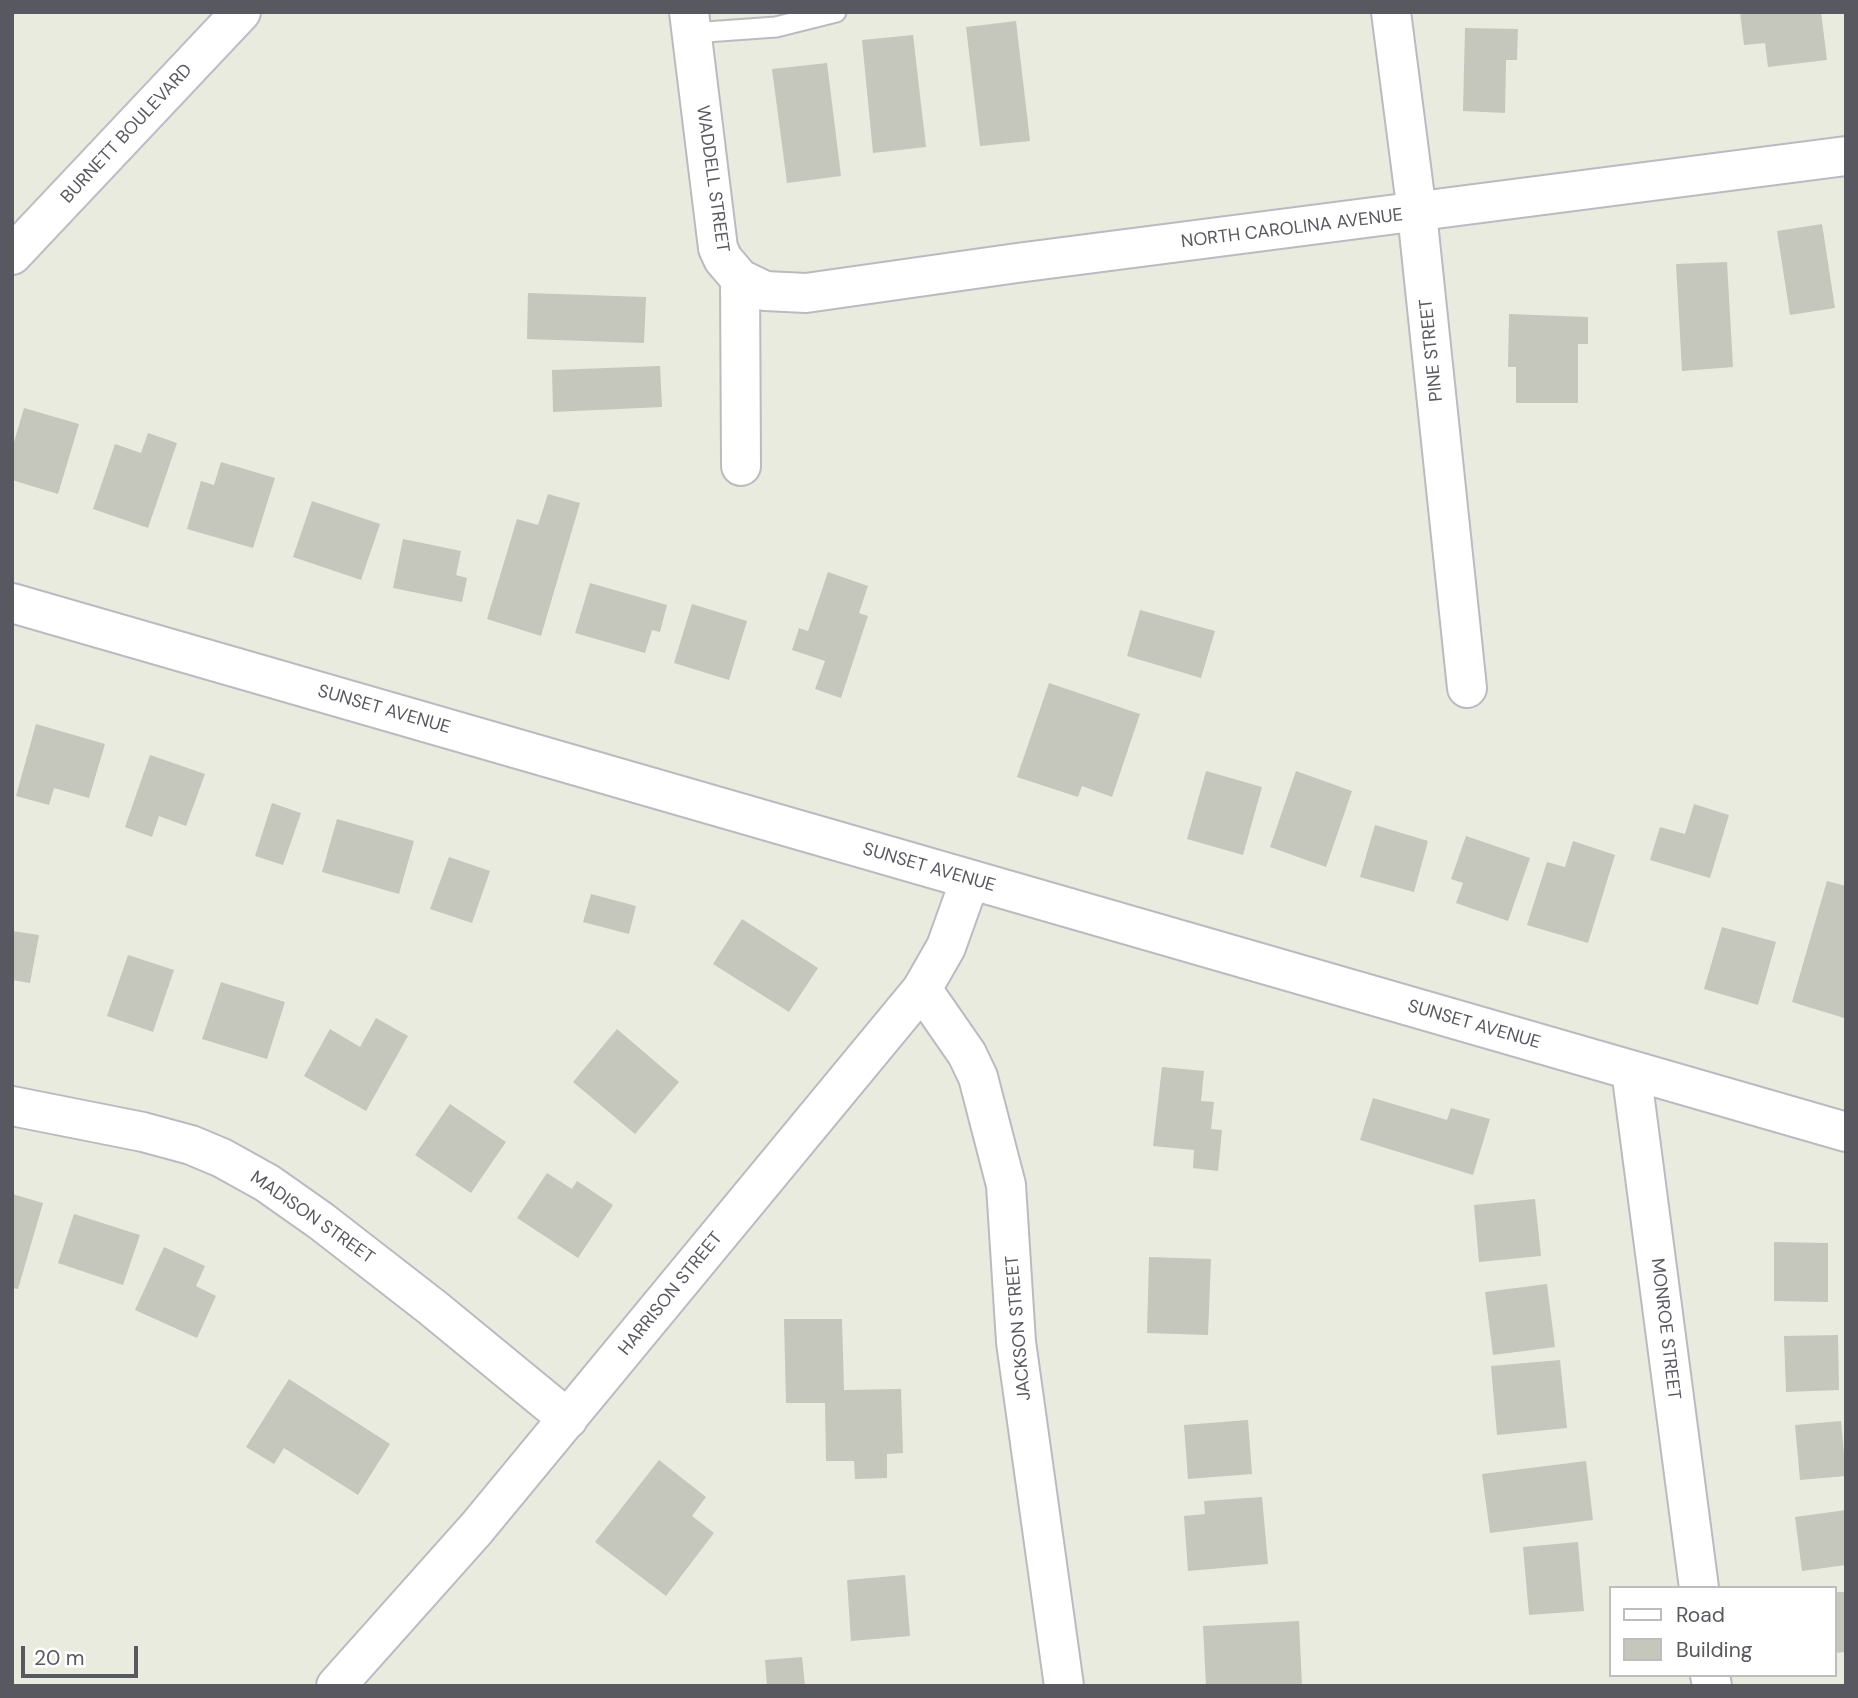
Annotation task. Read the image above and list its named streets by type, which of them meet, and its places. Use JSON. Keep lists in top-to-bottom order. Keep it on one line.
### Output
{"streets":{"street":["BURNETT BOULEVARD","WADDELL STREET","NORTH CAROLINA AVENUE","PINE STREET","SUNSET AVENUE","MADISON STREET","HARRISON STREET","JACKSON STREET","MONROE STREET"]},"crossings":[["WADDELL STREET","NORTH CAROLINA AVENUE"],["NORTH CAROLINA AVENUE","PINE STREET"],["SUNSET AVENUE","HARRISON STREET"],["SUNSET AVENUE","MONROE STREET"],["MADISON STREET","HARRISON STREET"],["HARRISON STREET","JACKSON STREET"]],"legend":["Road","Building"],"scale_bar":"20 m"}
